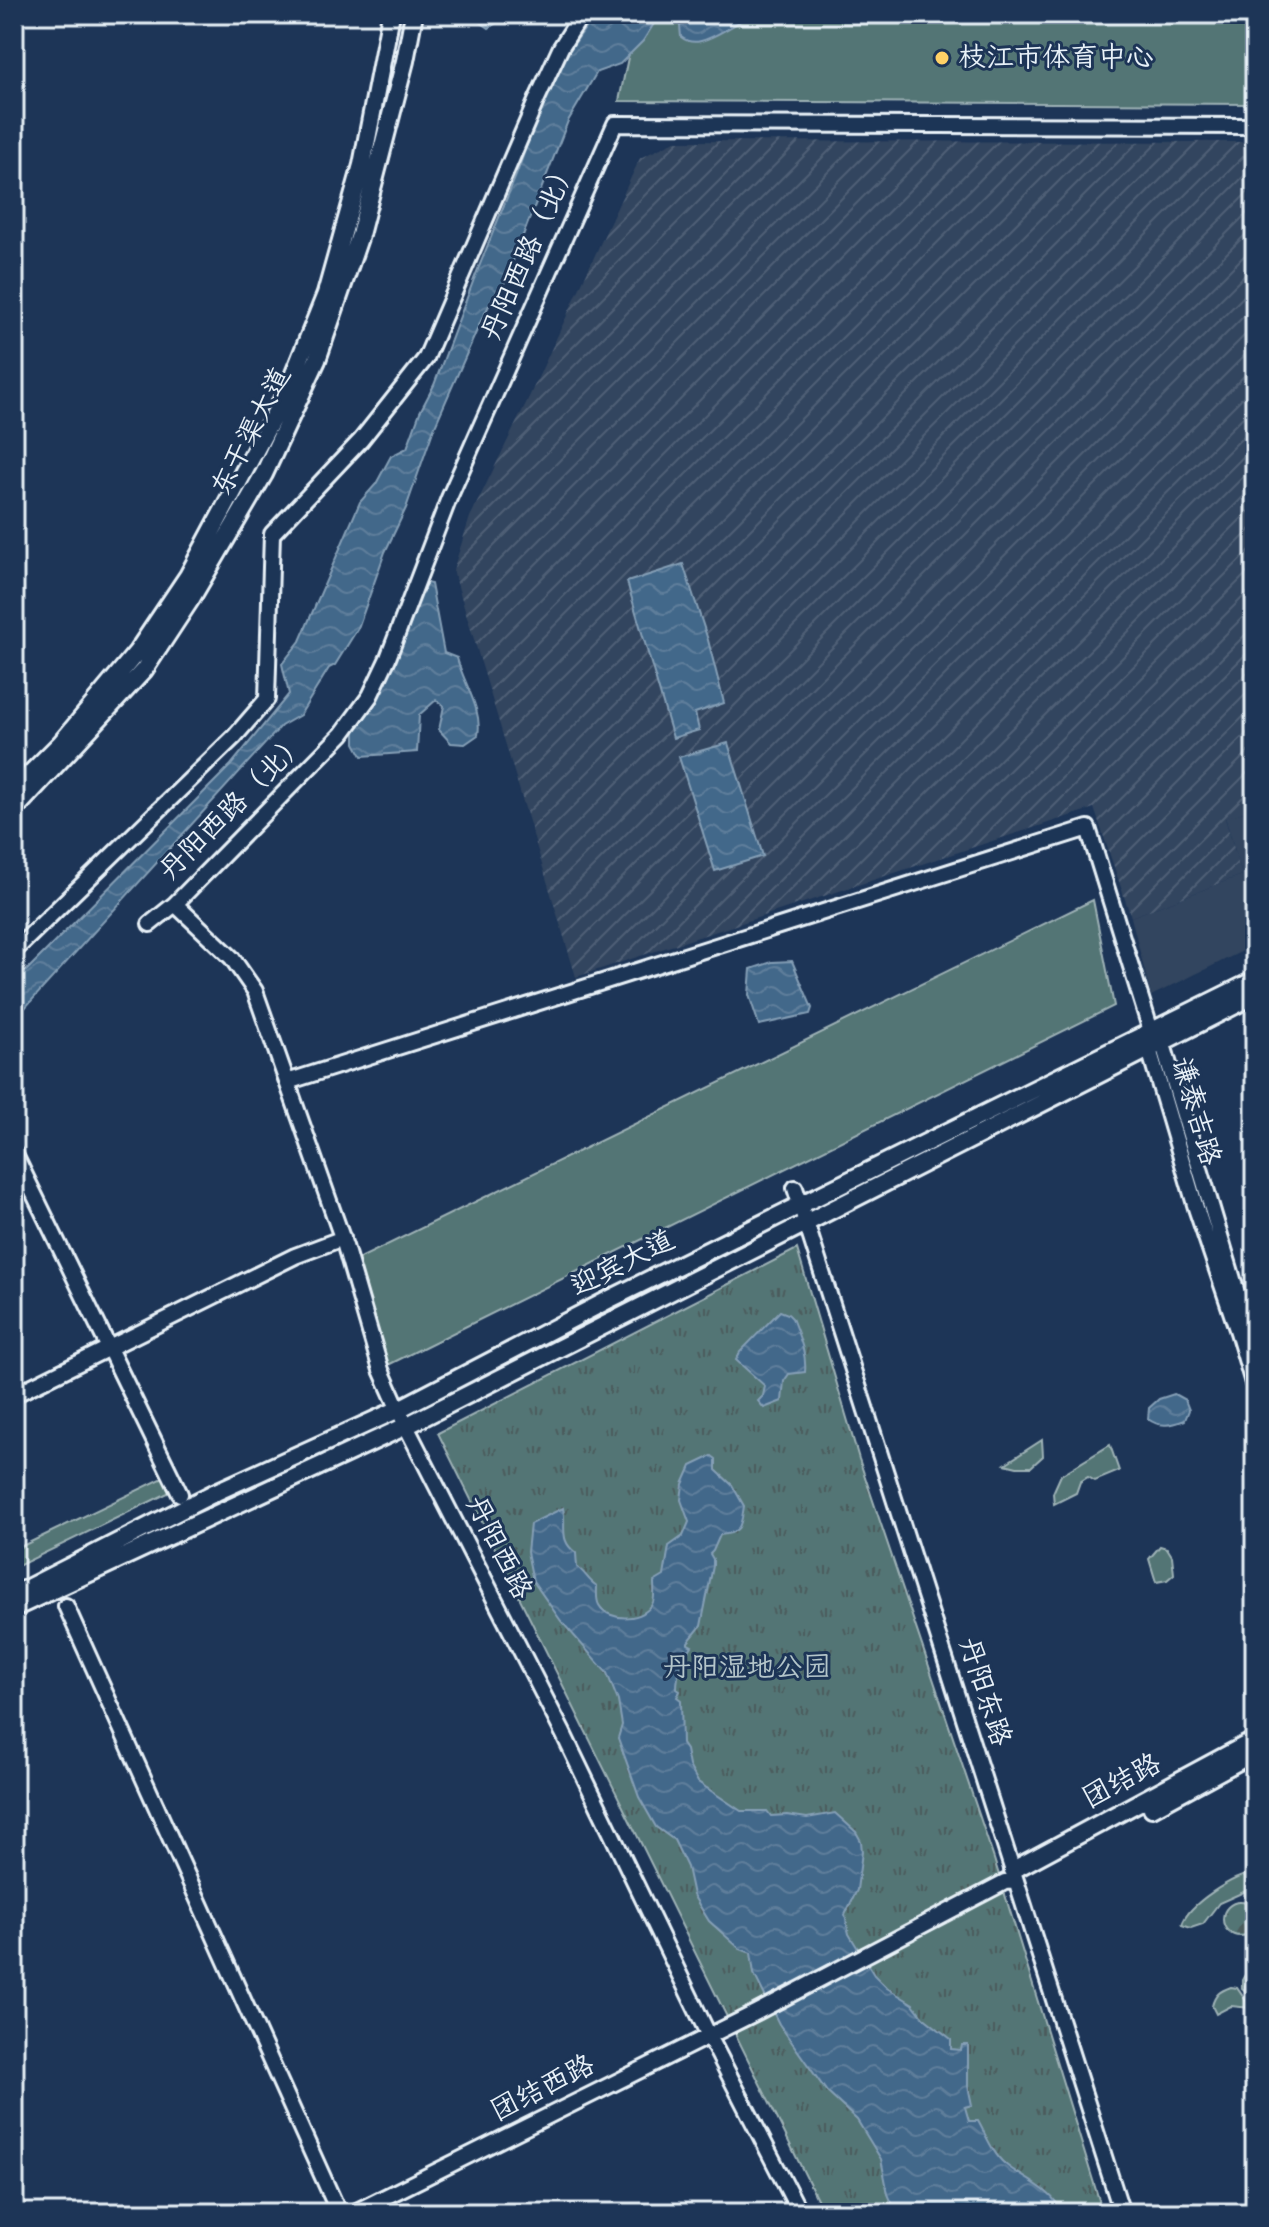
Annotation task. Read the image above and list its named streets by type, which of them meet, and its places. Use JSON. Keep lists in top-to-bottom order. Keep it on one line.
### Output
{"streets":{"main road":["东干渠大道","迎宾大道","团结路"],"street":["丹阳西路（北）","谦泰吉路","丹阳西路","丹阳东路","团结西路"]},"crossings":[["丹阳西路（北）","丹阳西路"],["谦泰吉路","迎宾大道"],["迎宾大道","丹阳西路"],["迎宾大道","丹阳东路"],["丹阳西路","团结西路"],["丹阳东路","团结路"],["丹阳东路","团结西路"],["团结路","团结西路"]],"parks":["丹阳湿地公园"],"places":["枝江市体育中心"]}
